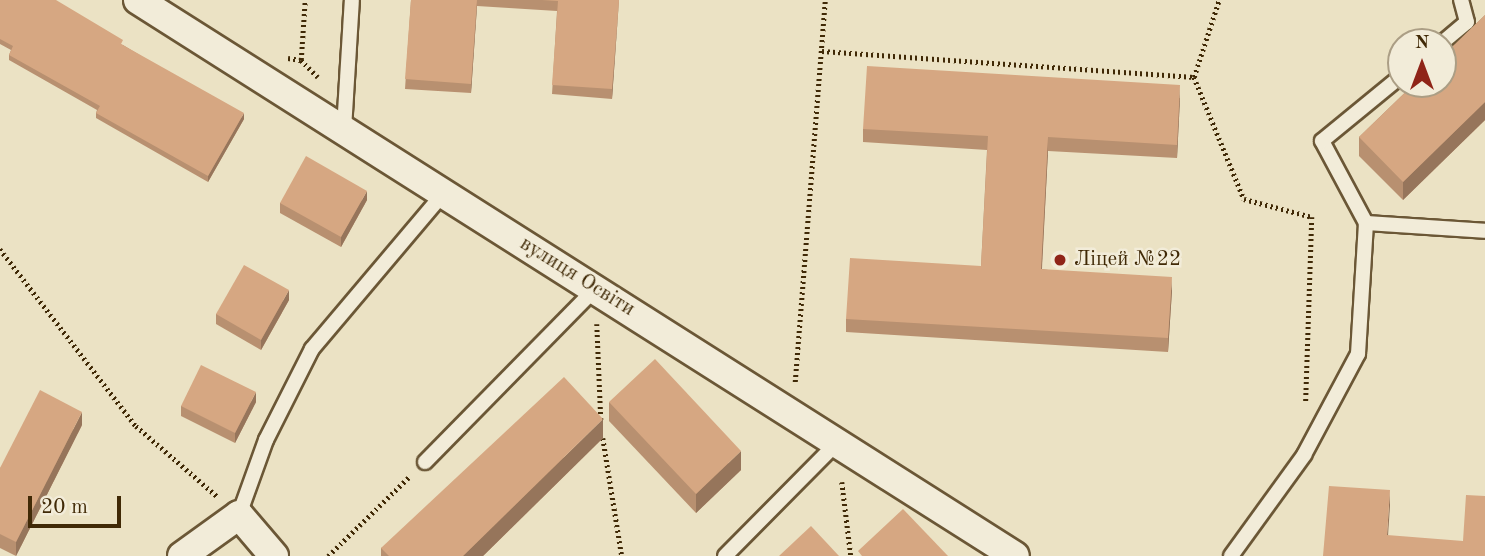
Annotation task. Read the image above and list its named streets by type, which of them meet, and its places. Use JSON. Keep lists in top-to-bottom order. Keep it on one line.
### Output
{"streets":{"street":["вулиця Освіти"]},"places":["Ліцей №22"],"scale_bar":"20 m","north":"top"}
